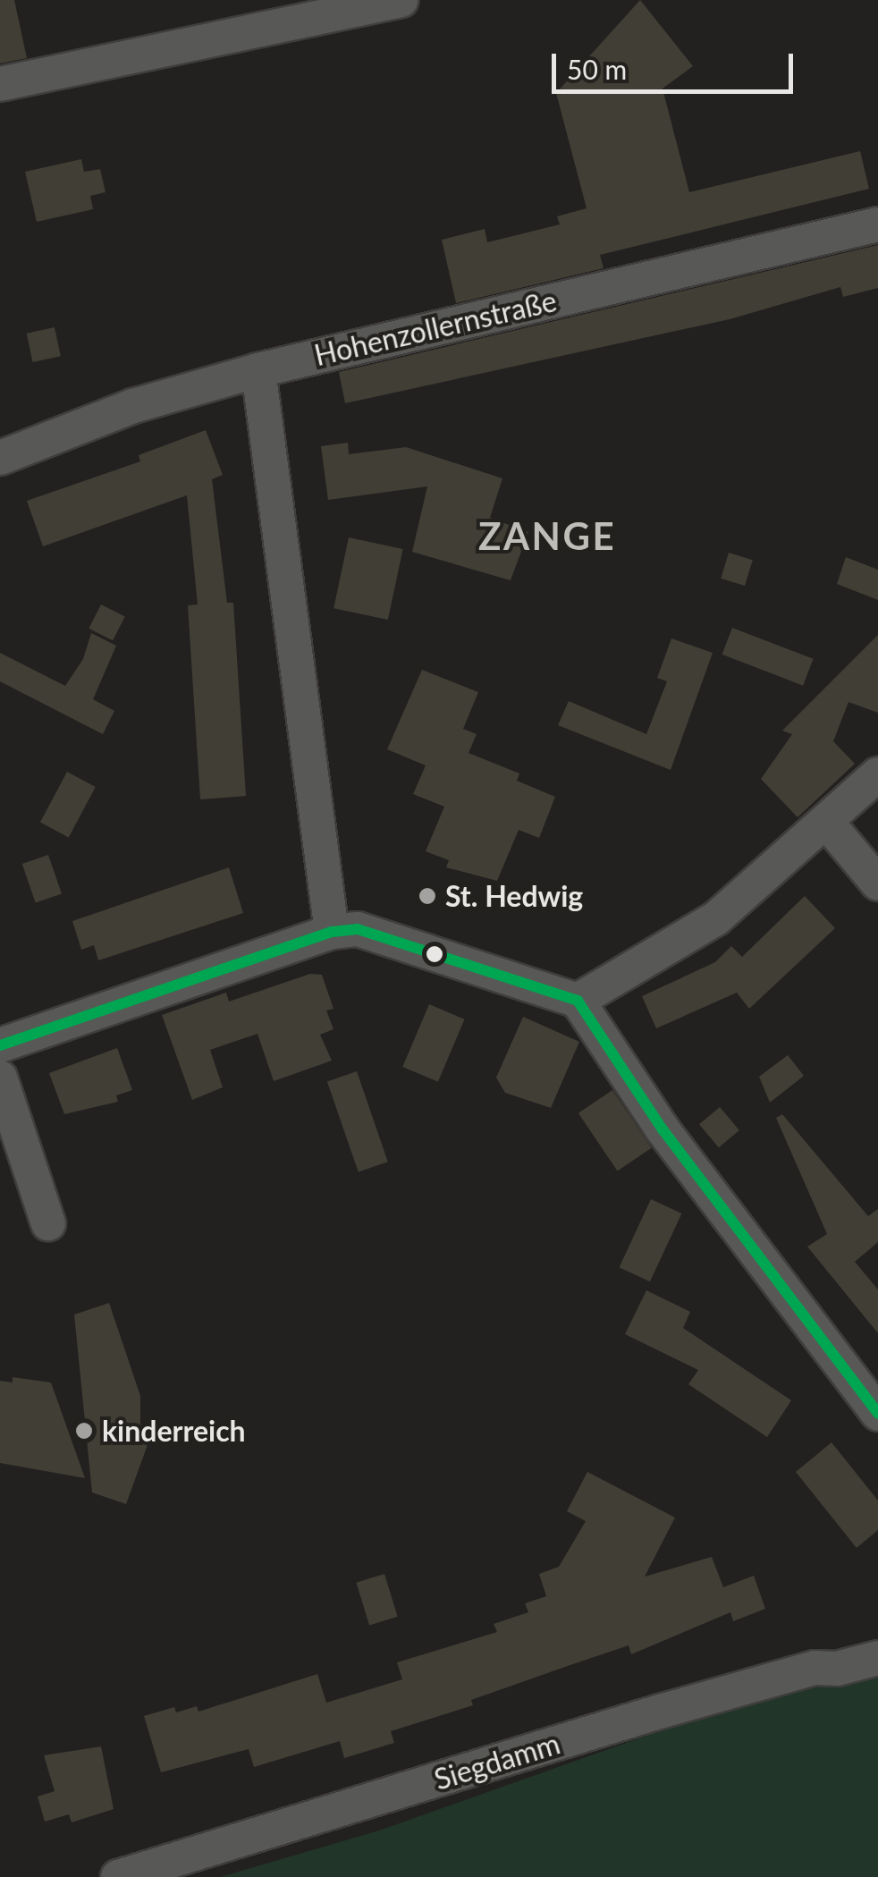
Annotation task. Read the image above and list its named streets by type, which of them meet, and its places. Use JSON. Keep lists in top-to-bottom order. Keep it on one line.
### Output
{"streets":{"street":["Hohenzollernstraße","Siegdamm"]},"districts":["ZANGE"],"places":["St. Hedwig","kinderreich"],"scale_bar":"50 m"}
